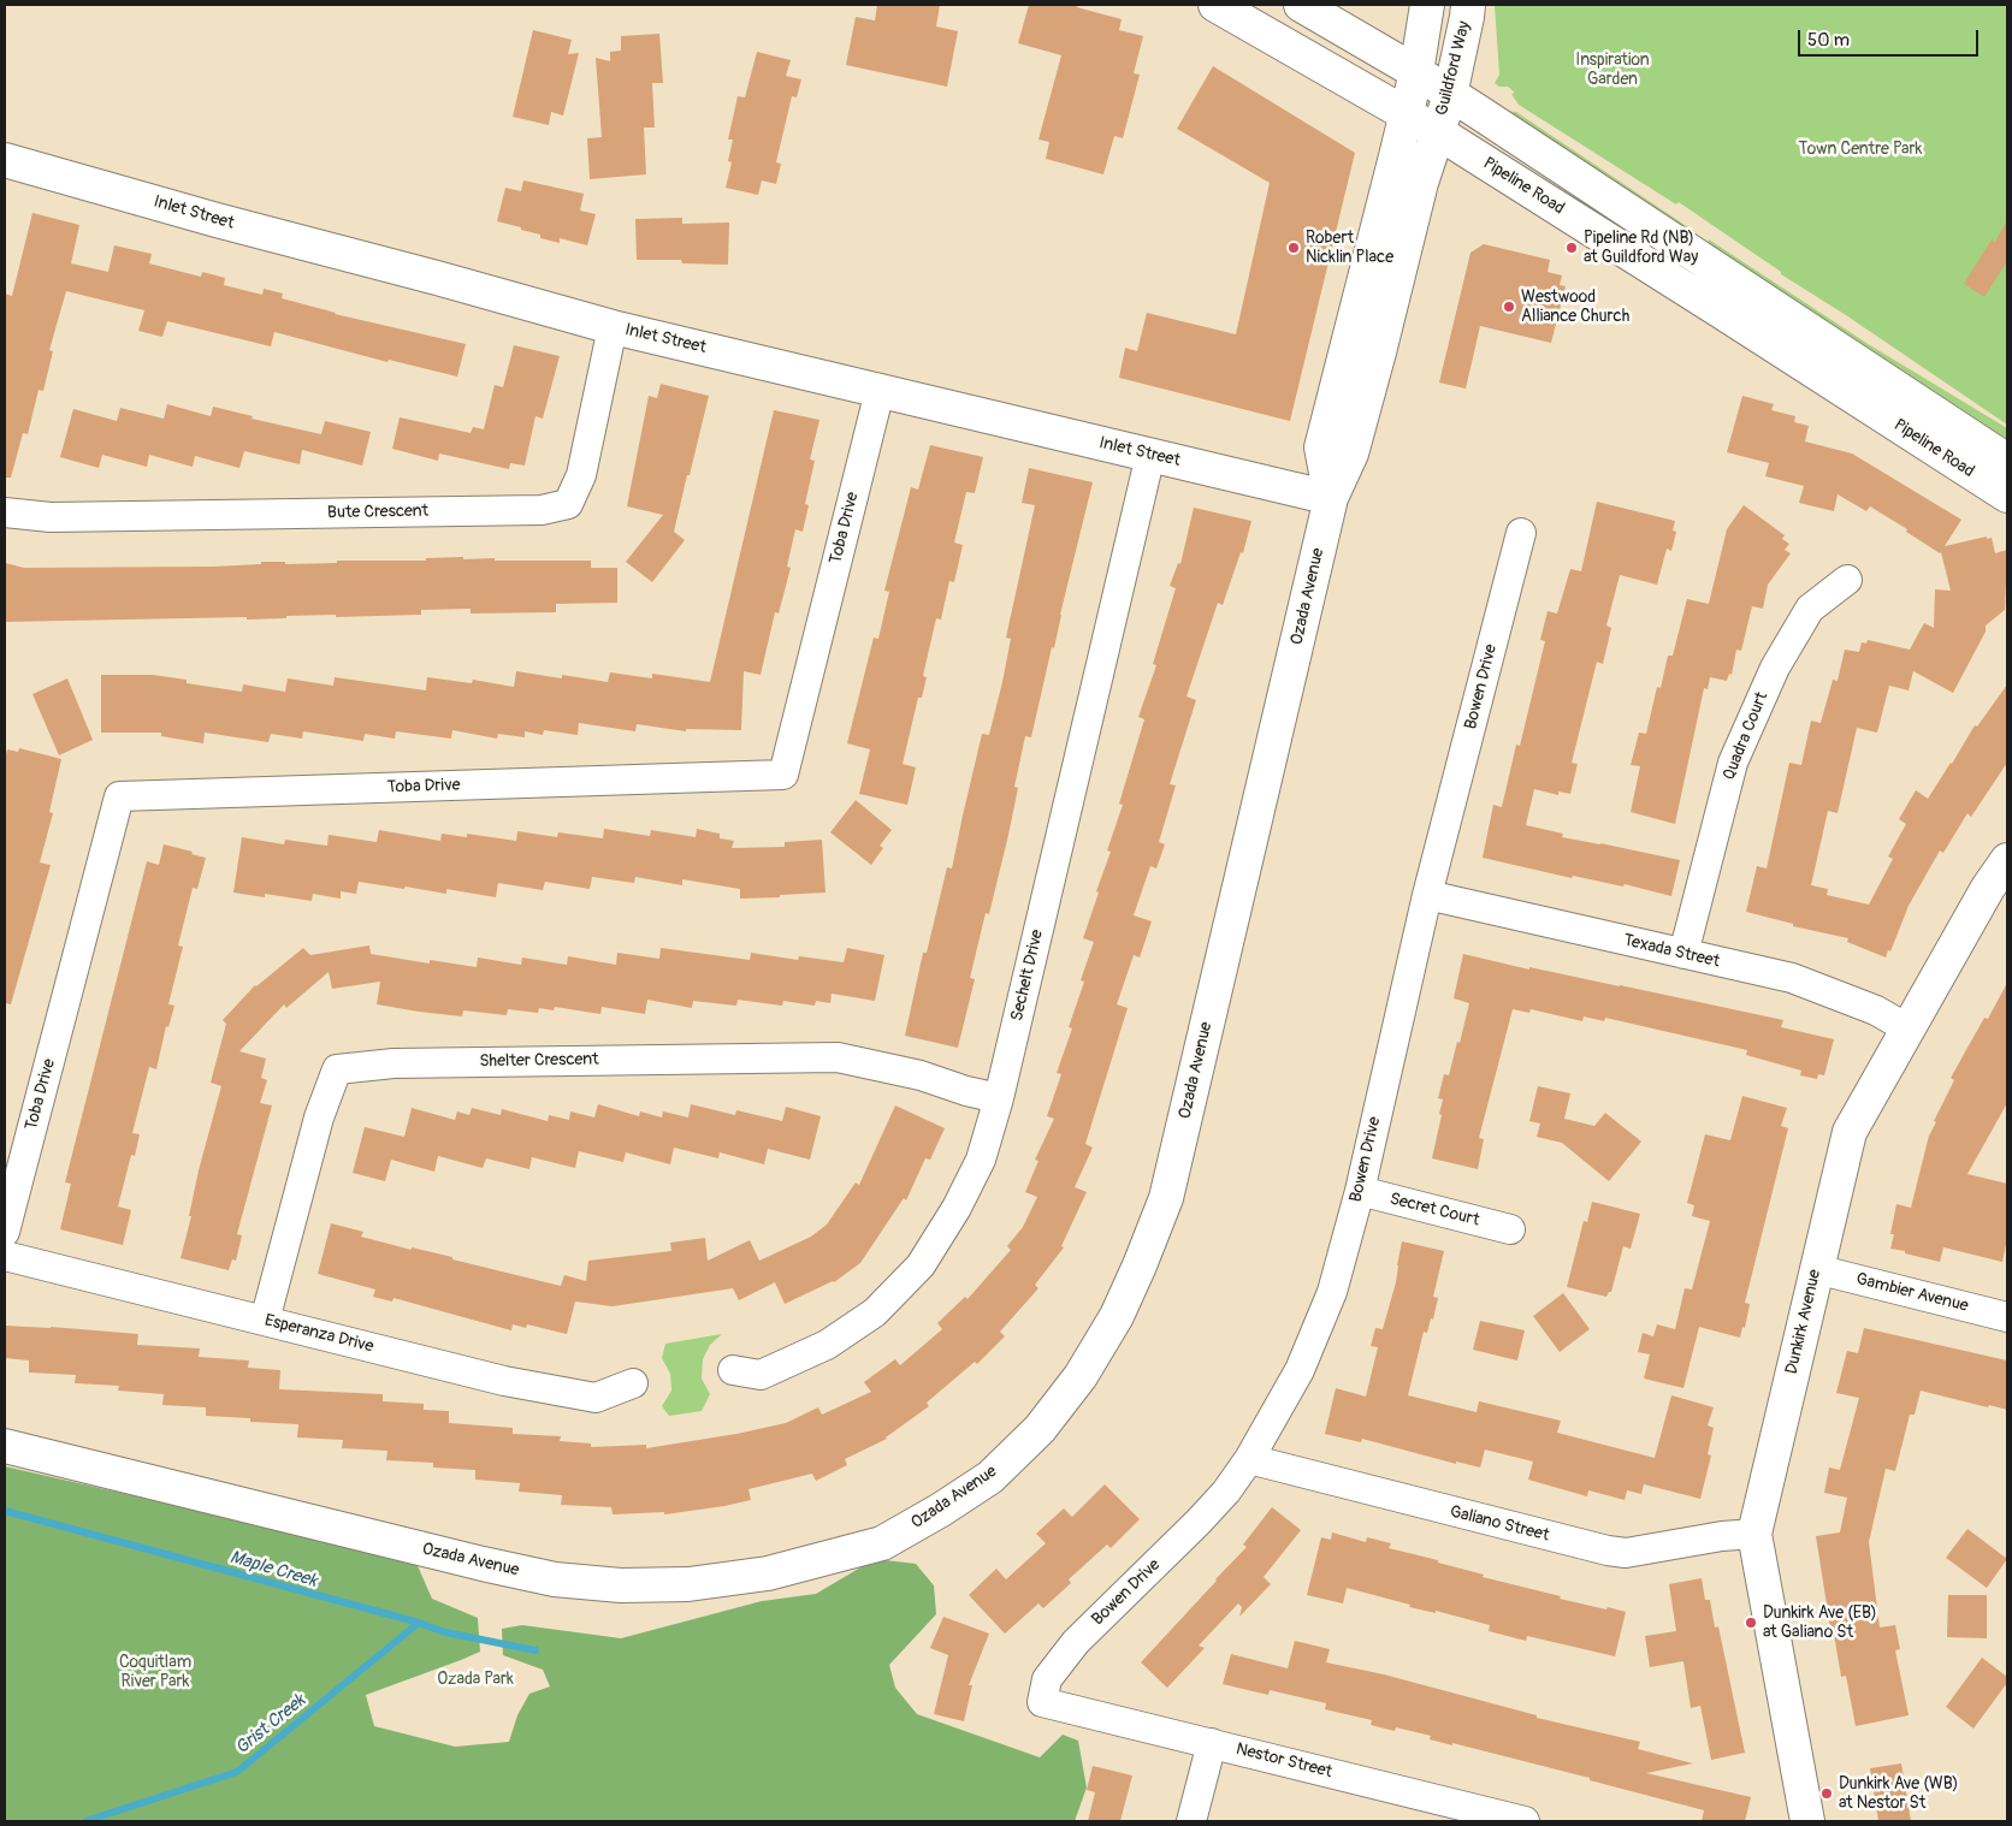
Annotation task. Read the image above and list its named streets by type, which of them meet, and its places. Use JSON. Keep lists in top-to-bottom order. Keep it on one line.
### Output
{"streets":{"street":["Guildford Way","Pipeline Road","Inlet Street","Bute Crescent","Toba Drive","Ozada Avenue","Bowen Drive","Quadra Court","Texada Street","Sechelt Drive","Shelter Crescent","Secret Court","Gambier Avenue","Dunkirk Avenue","Esperanza Drive","Galiano Street","Nestor Street"]},"crossings":[["Guildford Way","Pipeline Road"],["Guildford Way","Ozada Avenue"],["Pipeline Road","Ozada Avenue"],["Inlet Street","Bute Crescent"],["Inlet Street","Toba Drive"],["Inlet Street","Ozada Avenue"],["Inlet Street","Sechelt Drive"],["Bowen Drive","Texada Street"],["Bowen Drive","Secret Court"],["Bowen Drive","Galiano Street"],["Bowen Drive","Nestor Street"],["Quadra Court","Texada Street"],["Texada Street","Dunkirk Avenue"],["Sechelt Drive","Shelter Crescent"],["Shelter Crescent","Esperanza Drive"],["Gambier Avenue","Dunkirk Avenue"],["Dunkirk Avenue","Galiano Street"]],"water":["Maple Creek","Grist Creek"],"parks":["Inspiration Garden","Town Centre Park","Coquitlam River Park","Ozada Park"],"places":["Robert Nicklin Place","Pipeline Rd (NB) at Guildford Way","Westwood Alliance Church","Dunkirk Ave (EB) at Galiano St","Dunkirk Ave (WB) at Nestor St"],"scale_bar":"50 m"}
